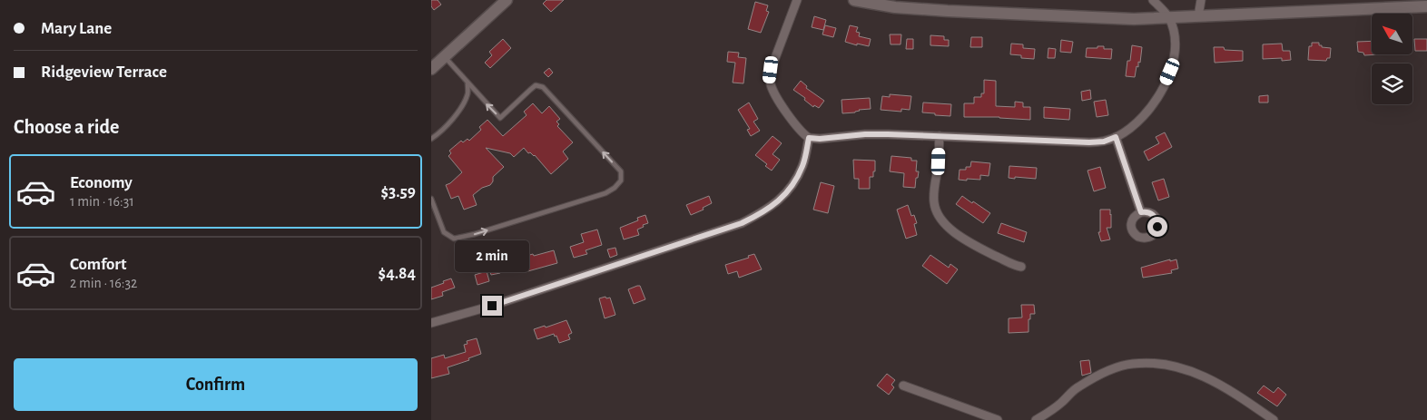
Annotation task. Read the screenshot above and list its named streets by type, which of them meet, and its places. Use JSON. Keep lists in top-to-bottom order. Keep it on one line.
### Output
{"north":"top left","page":{"banner":["Mary Lane","Ridgeview Terrace"],"heading":"Choose a ride","list":[{"name":"Economy","note":"1 min · 16:31","value":"$3.59"},{"name":"Comfort","note":"2 min · 16:32","value":"$4.84"}],"bubble":"2 min","buttons":"Confirm"}}
